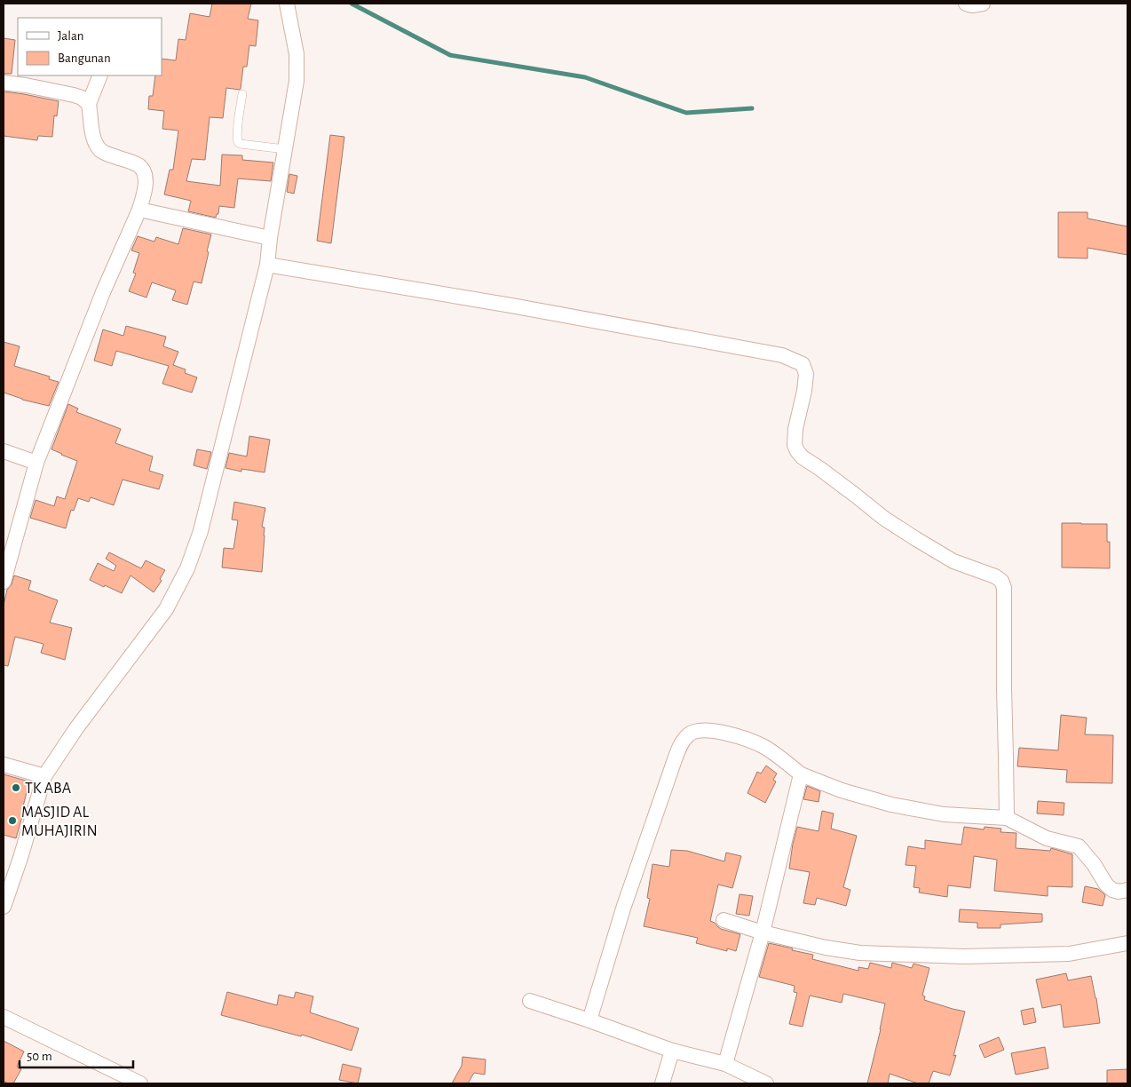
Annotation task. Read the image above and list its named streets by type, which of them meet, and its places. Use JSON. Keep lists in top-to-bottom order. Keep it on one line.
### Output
{"places":["TK ABA","MASJID AL MUHAJIRIN"],"legend":["Jalan","Bangunan"],"scale_bar":"50 m"}
